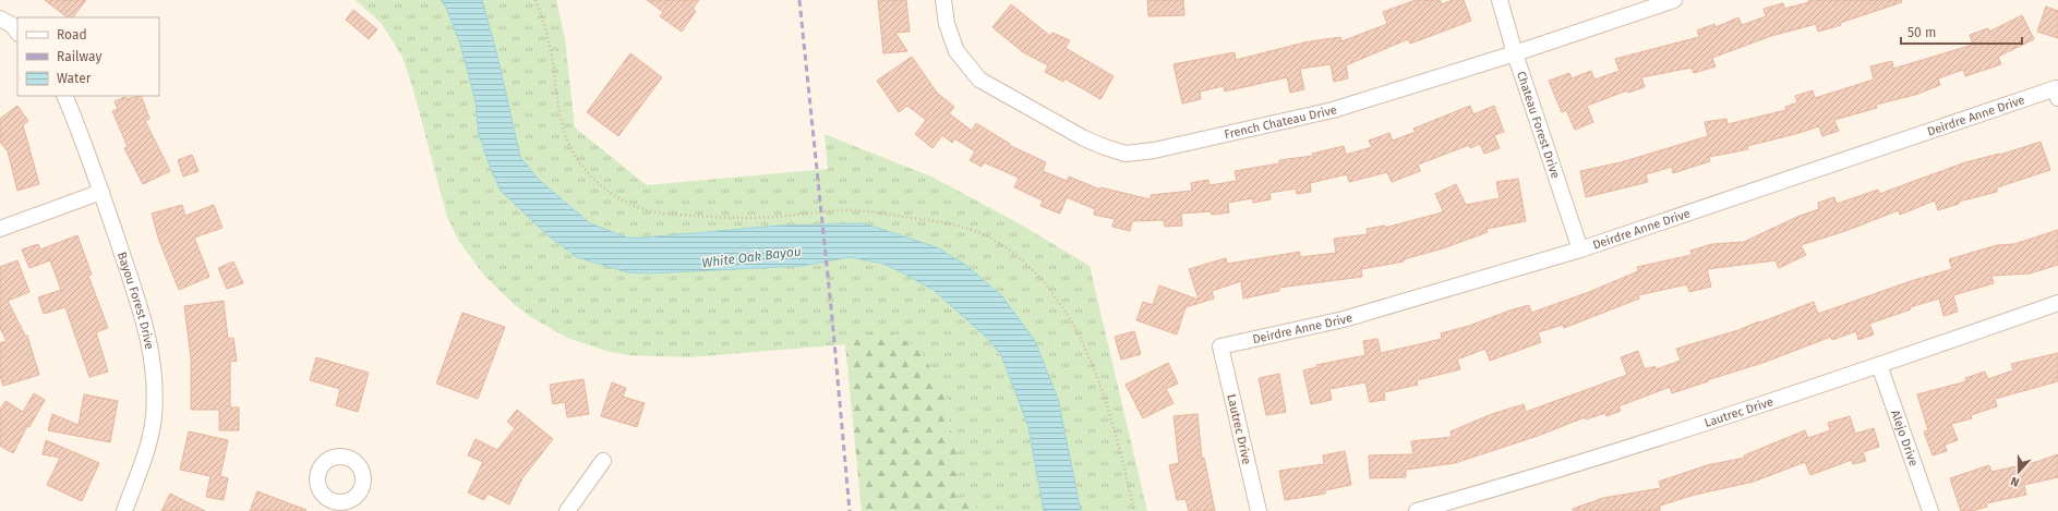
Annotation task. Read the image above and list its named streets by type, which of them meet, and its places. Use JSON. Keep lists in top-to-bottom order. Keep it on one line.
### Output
{"streets":{"street":["Deirdre Anne Drive","French Chateau Drive","Chateau Forest Drive","Bayou Forest Drive","Lautrec Drive","Alejo Drive"]},"crossings":[["Deirdre Anne Drive","Chateau Forest Drive"],["Deirdre Anne Drive","Lautrec Drive"],["French Chateau Drive","Chateau Forest Drive"],["Lautrec Drive","Alejo Drive"]],"water":["White Oak Bayou"],"legend":["Road","Railway","Water"],"scale_bar":"50 m","north":"bottom"}
